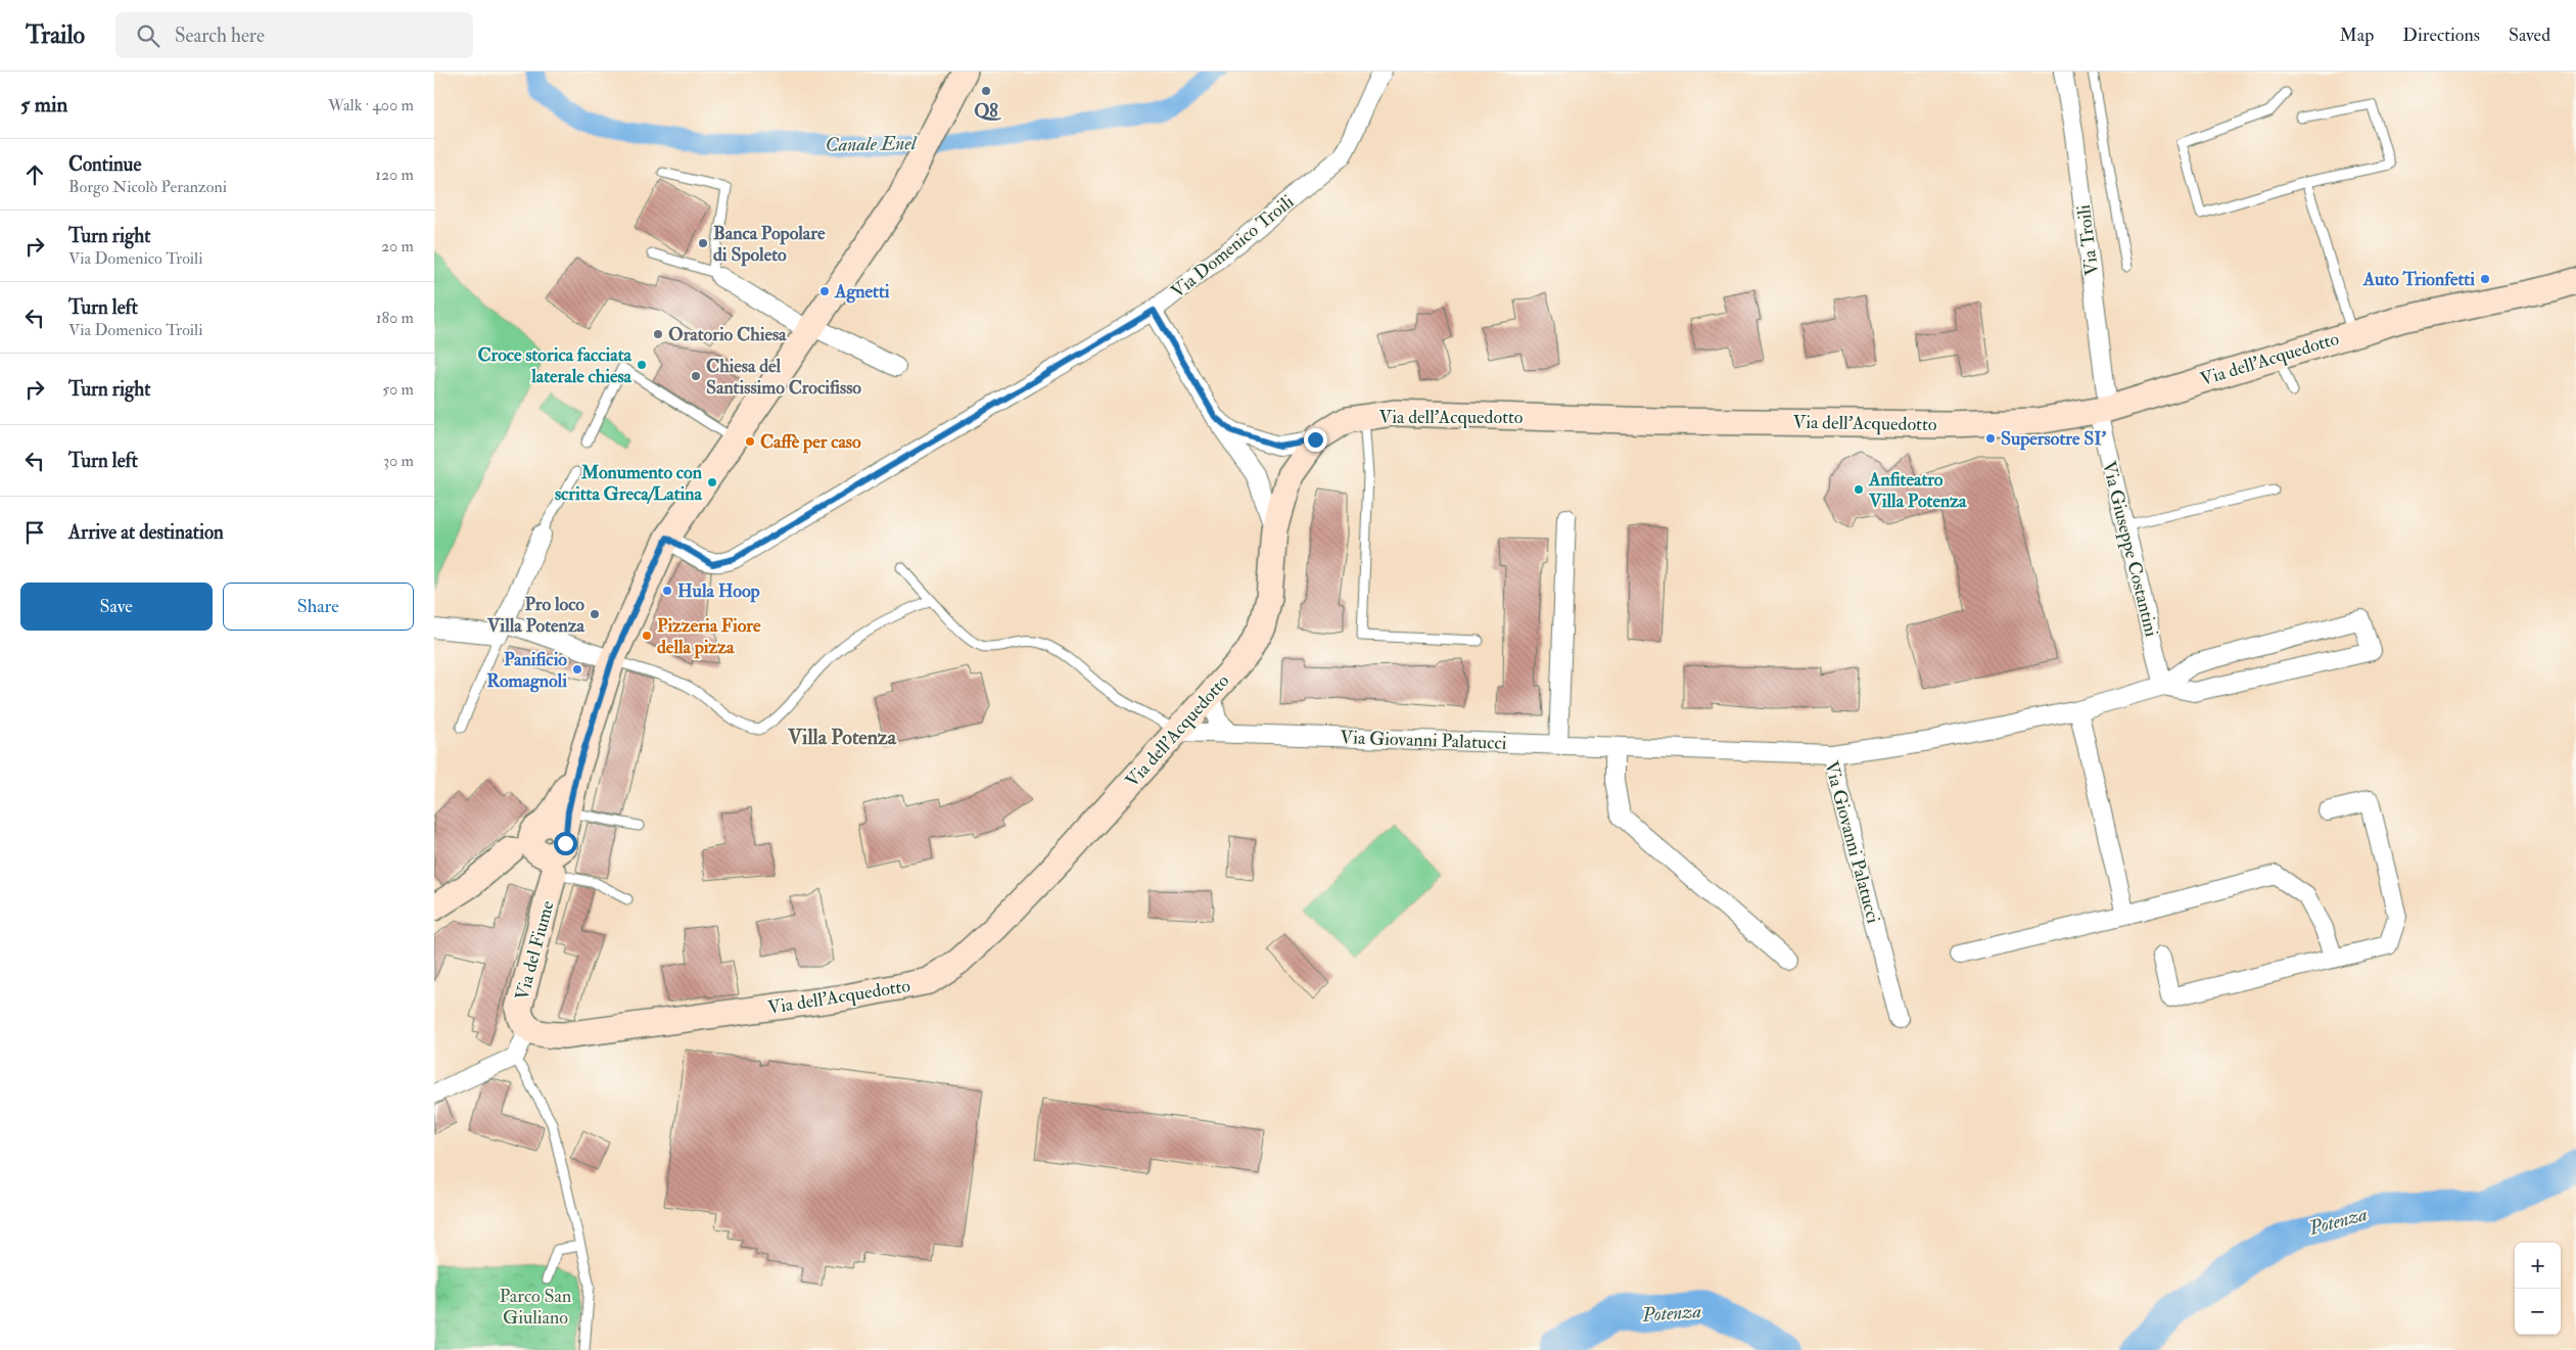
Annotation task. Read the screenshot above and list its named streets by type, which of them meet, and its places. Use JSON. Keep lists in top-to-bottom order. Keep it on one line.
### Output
{"streets":{"street":["Via Troili","Via Domenico Troili","Via dell'Acquedotto","Via Giuseppe Costantini","Via Giovanni Palatucci","Via del Fiume"]},"crossings":[["Via Troili","Via dell'Acquedotto"],["Via Troili","Via Giuseppe Costantini"],["Via dell'Acquedotto","Via Giuseppe Costantini"],["Via dell'Acquedotto","Via Giovanni Palatucci"],["Via dell'Acquedotto","Via del Fiume"]],"districts":["Villa Potenza"],"water":["Canale Enel","Potenza"],"parks":["Parco San Giuliano"],"places":["Q8","Banca Popolare di Spoleto","Auto Trionfetti","Agnetti","Oratorio Chiesa","Croce storica facciata laterale chiesa","Chiesa del Santissimo Crocifisso","Supersotre SI'","Caffè per caso","Monumento con scritta Greca/Latina","Anfiteatro Villa Potenza","Hula Hoop","Pro loco Villa Potenza","Pizzeria Fiore della pizza","Panificio Romagnoli"],"page":{"header":"Trailo","search":"Search here","nav":["Map","Directions","Saved"],"heading":["5 min","Walk · 400 m"],"list":[["Continue","Borgo Nicolò Peranzoni","120 m"],["Turn right","Via Domenico Troili","20 m"],["Turn left","Via Domenico Troili","180 m"],["Turn right","50 m"],["Turn left","30 m"],"Arrive at destination"],"buttons":["Save","Share"],"map_buttons":["+","−"]}}
